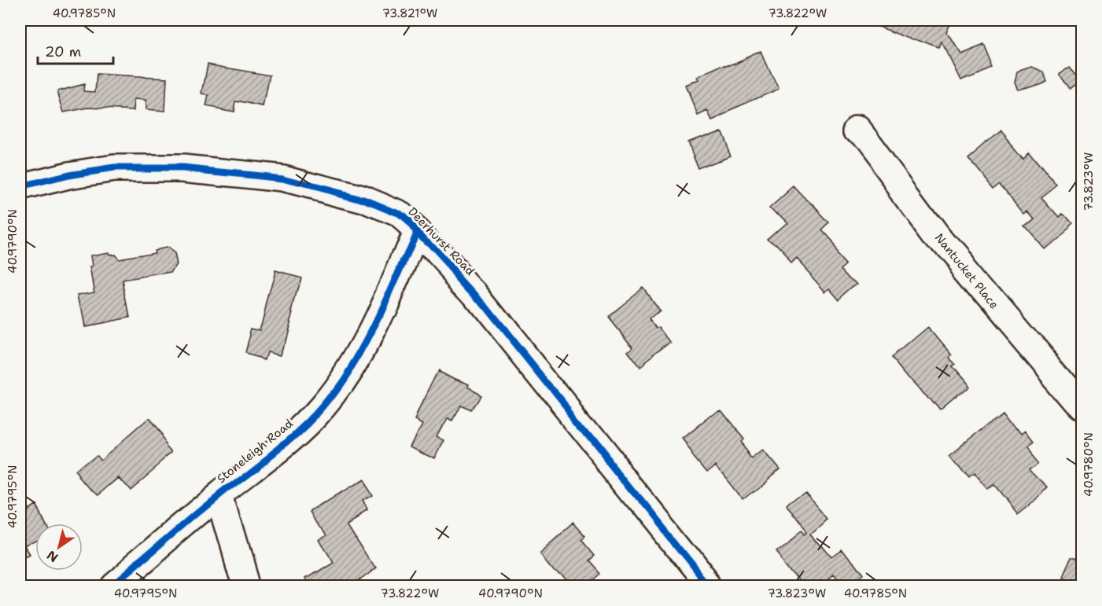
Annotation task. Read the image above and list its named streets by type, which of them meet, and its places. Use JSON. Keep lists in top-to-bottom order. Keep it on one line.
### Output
{"streets":{"street":["Deerhurst Road","Nantucket Place","Stoneleigh Road"]},"crossings":[["Deerhurst Road","Stoneleigh Road"]],"scale_bar":"20 m","north":"bottom left","coordinates":["40.9785°N","73.821°W","73.822°W","73.823°W","40.9790°N","40.9780°N","40.9795°N"]}
